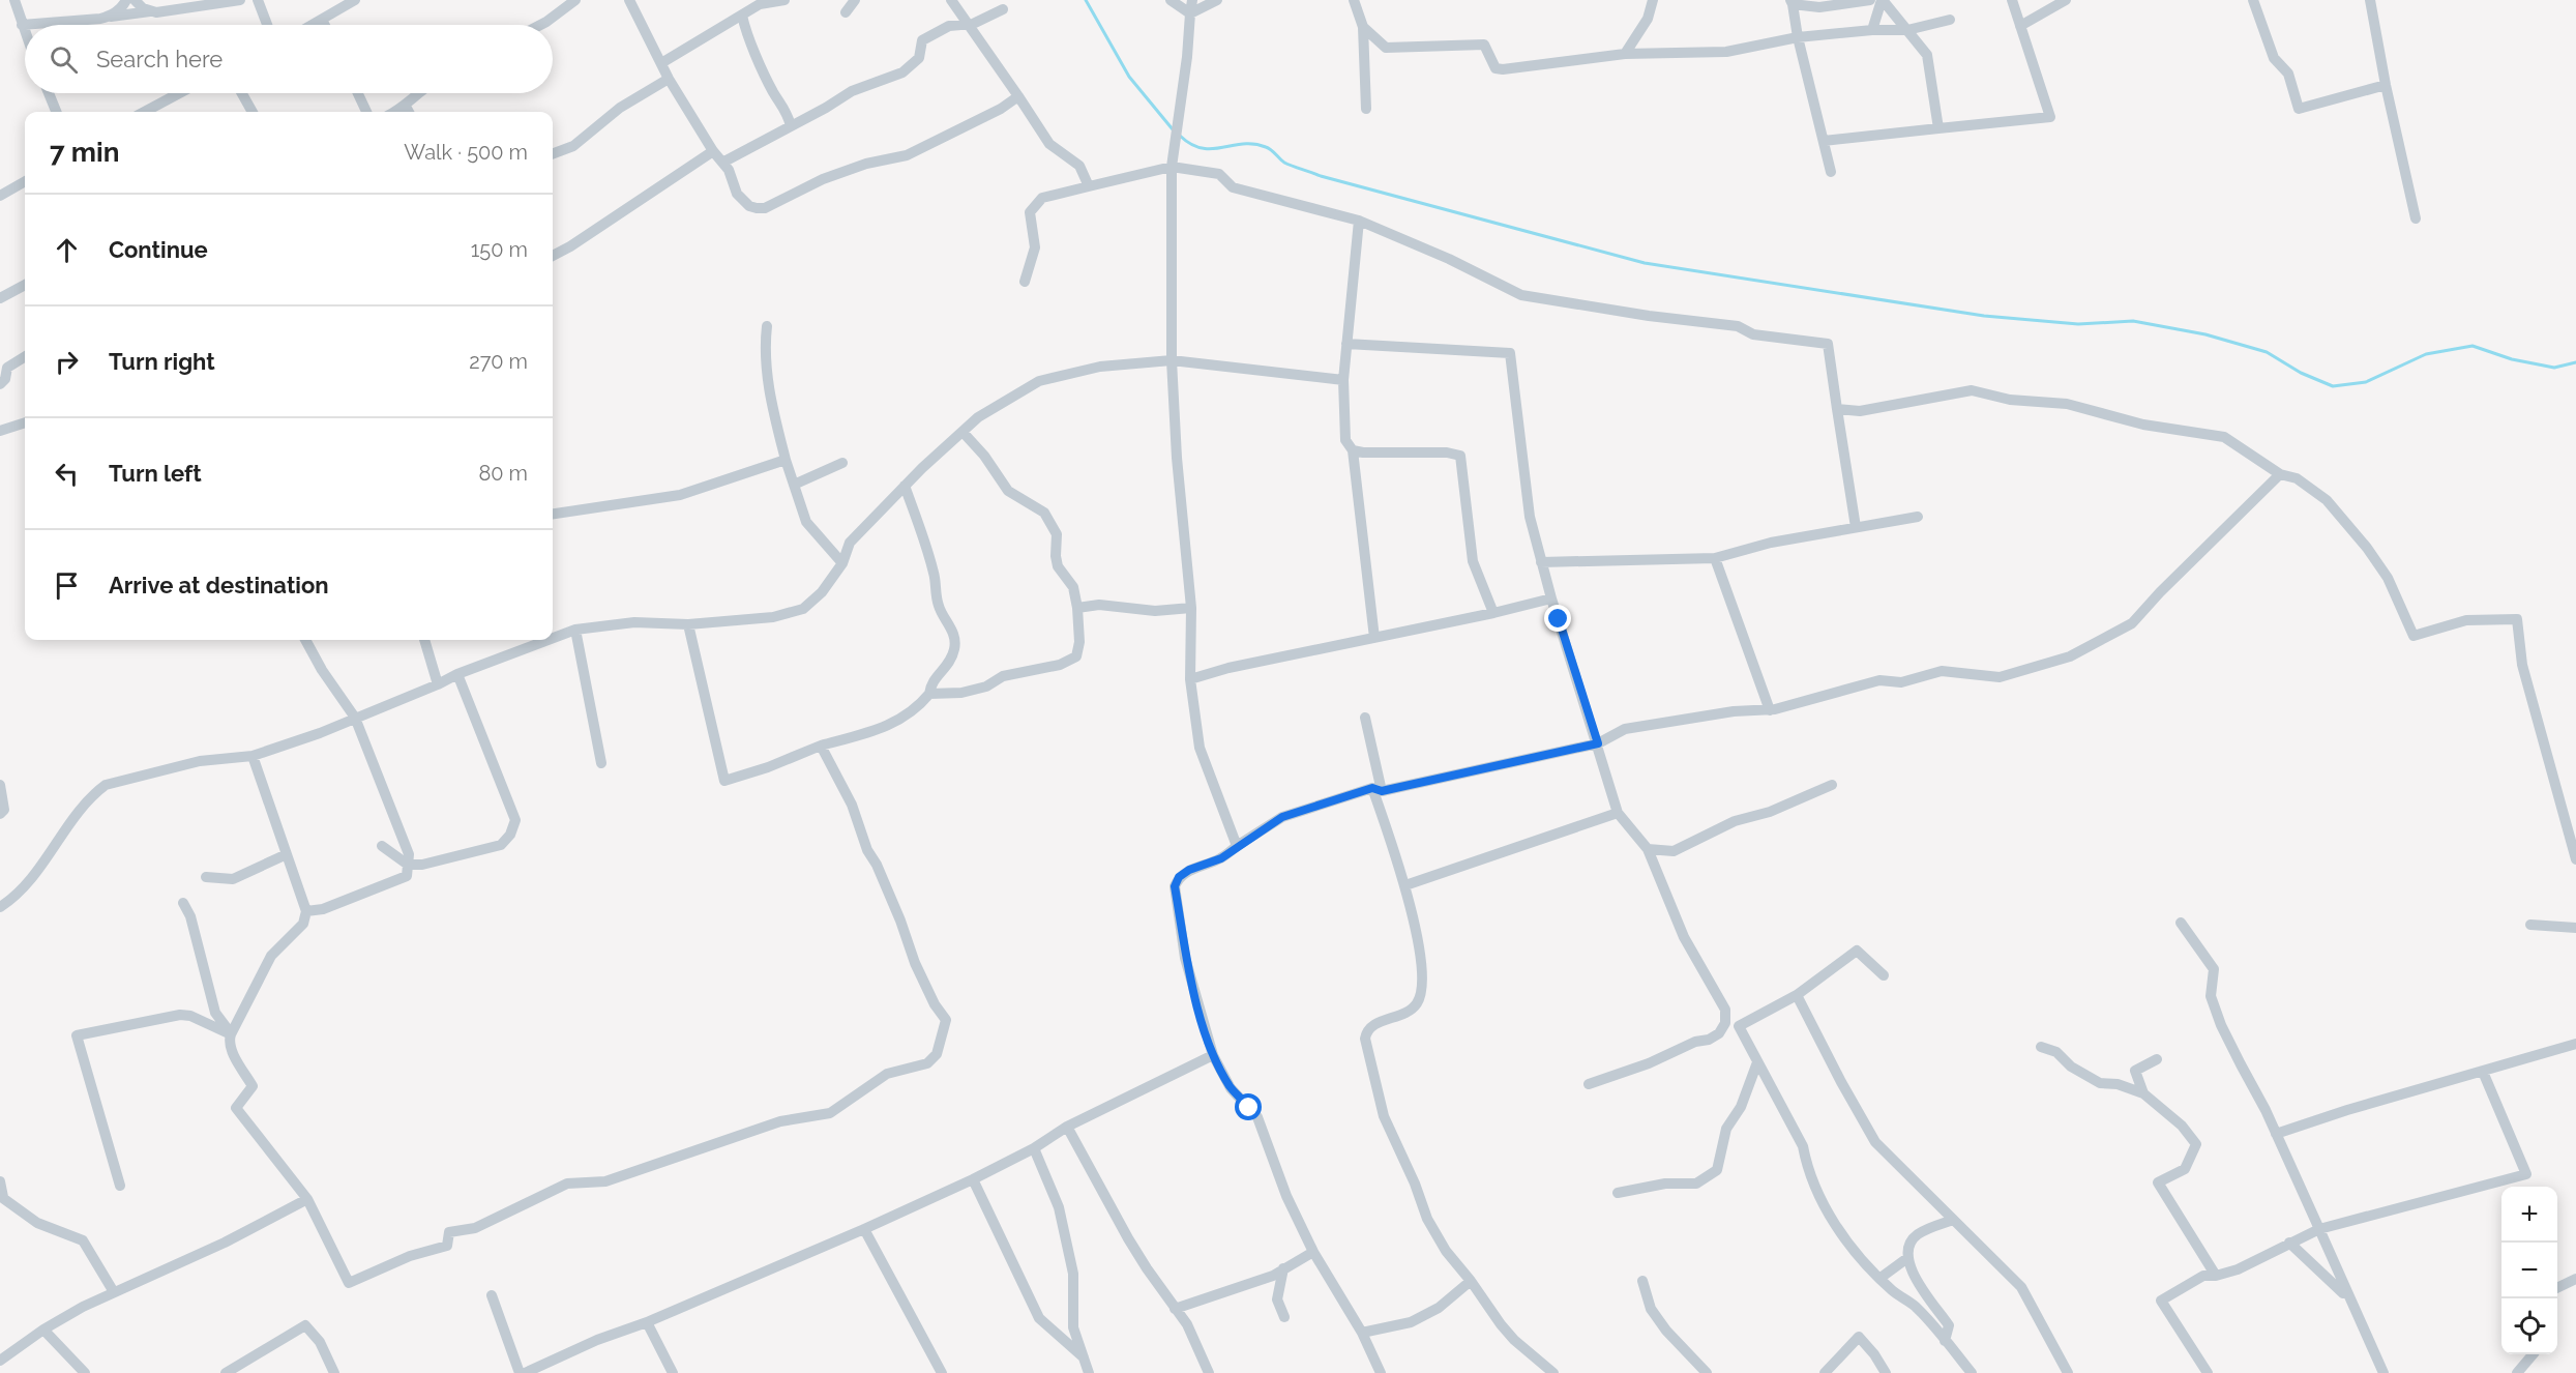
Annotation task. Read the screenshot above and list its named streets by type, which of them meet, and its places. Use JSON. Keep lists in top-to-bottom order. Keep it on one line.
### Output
{"page":{"search":"Search here","heading":["7 min","Walk · 500 m"],"list":[["Continue","150 m"],["Turn right","270 m"],["Turn left","80 m"],"Arrive at destination"],"map_buttons":["+","−"]}}
